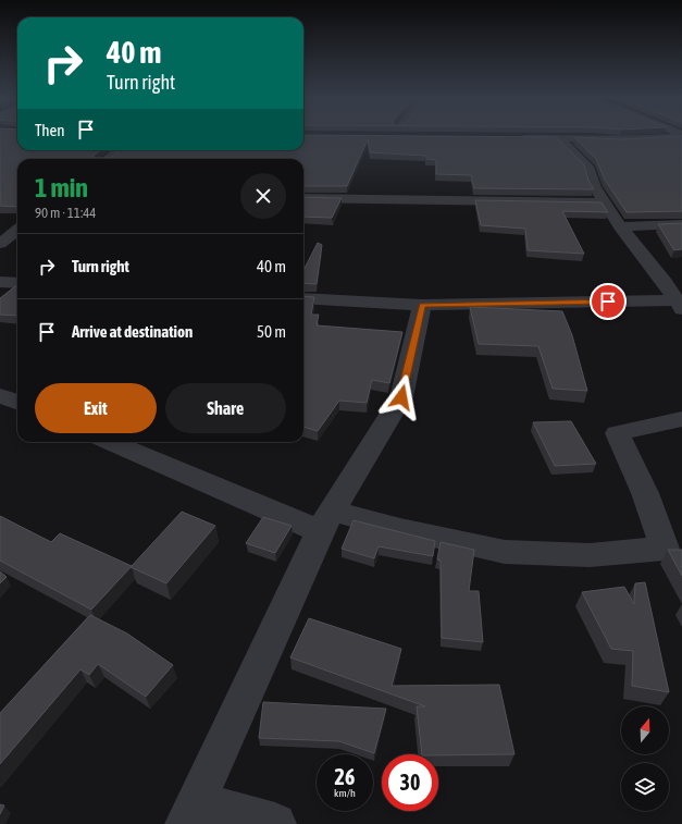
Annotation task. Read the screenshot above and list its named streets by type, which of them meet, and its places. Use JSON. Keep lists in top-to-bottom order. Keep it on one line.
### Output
{"north":"top","page":{"turn":["40 m","Turn right"],"then":"Then","heading":["1 min","90 m · 11:44"],"list":[{"name":"Turn right","value":"40 m"},{"name":"Arrive at destination","value":"50 m"}],"buttons":["Exit","Share"],"speed":"26 km/h","limit":"30"}}
